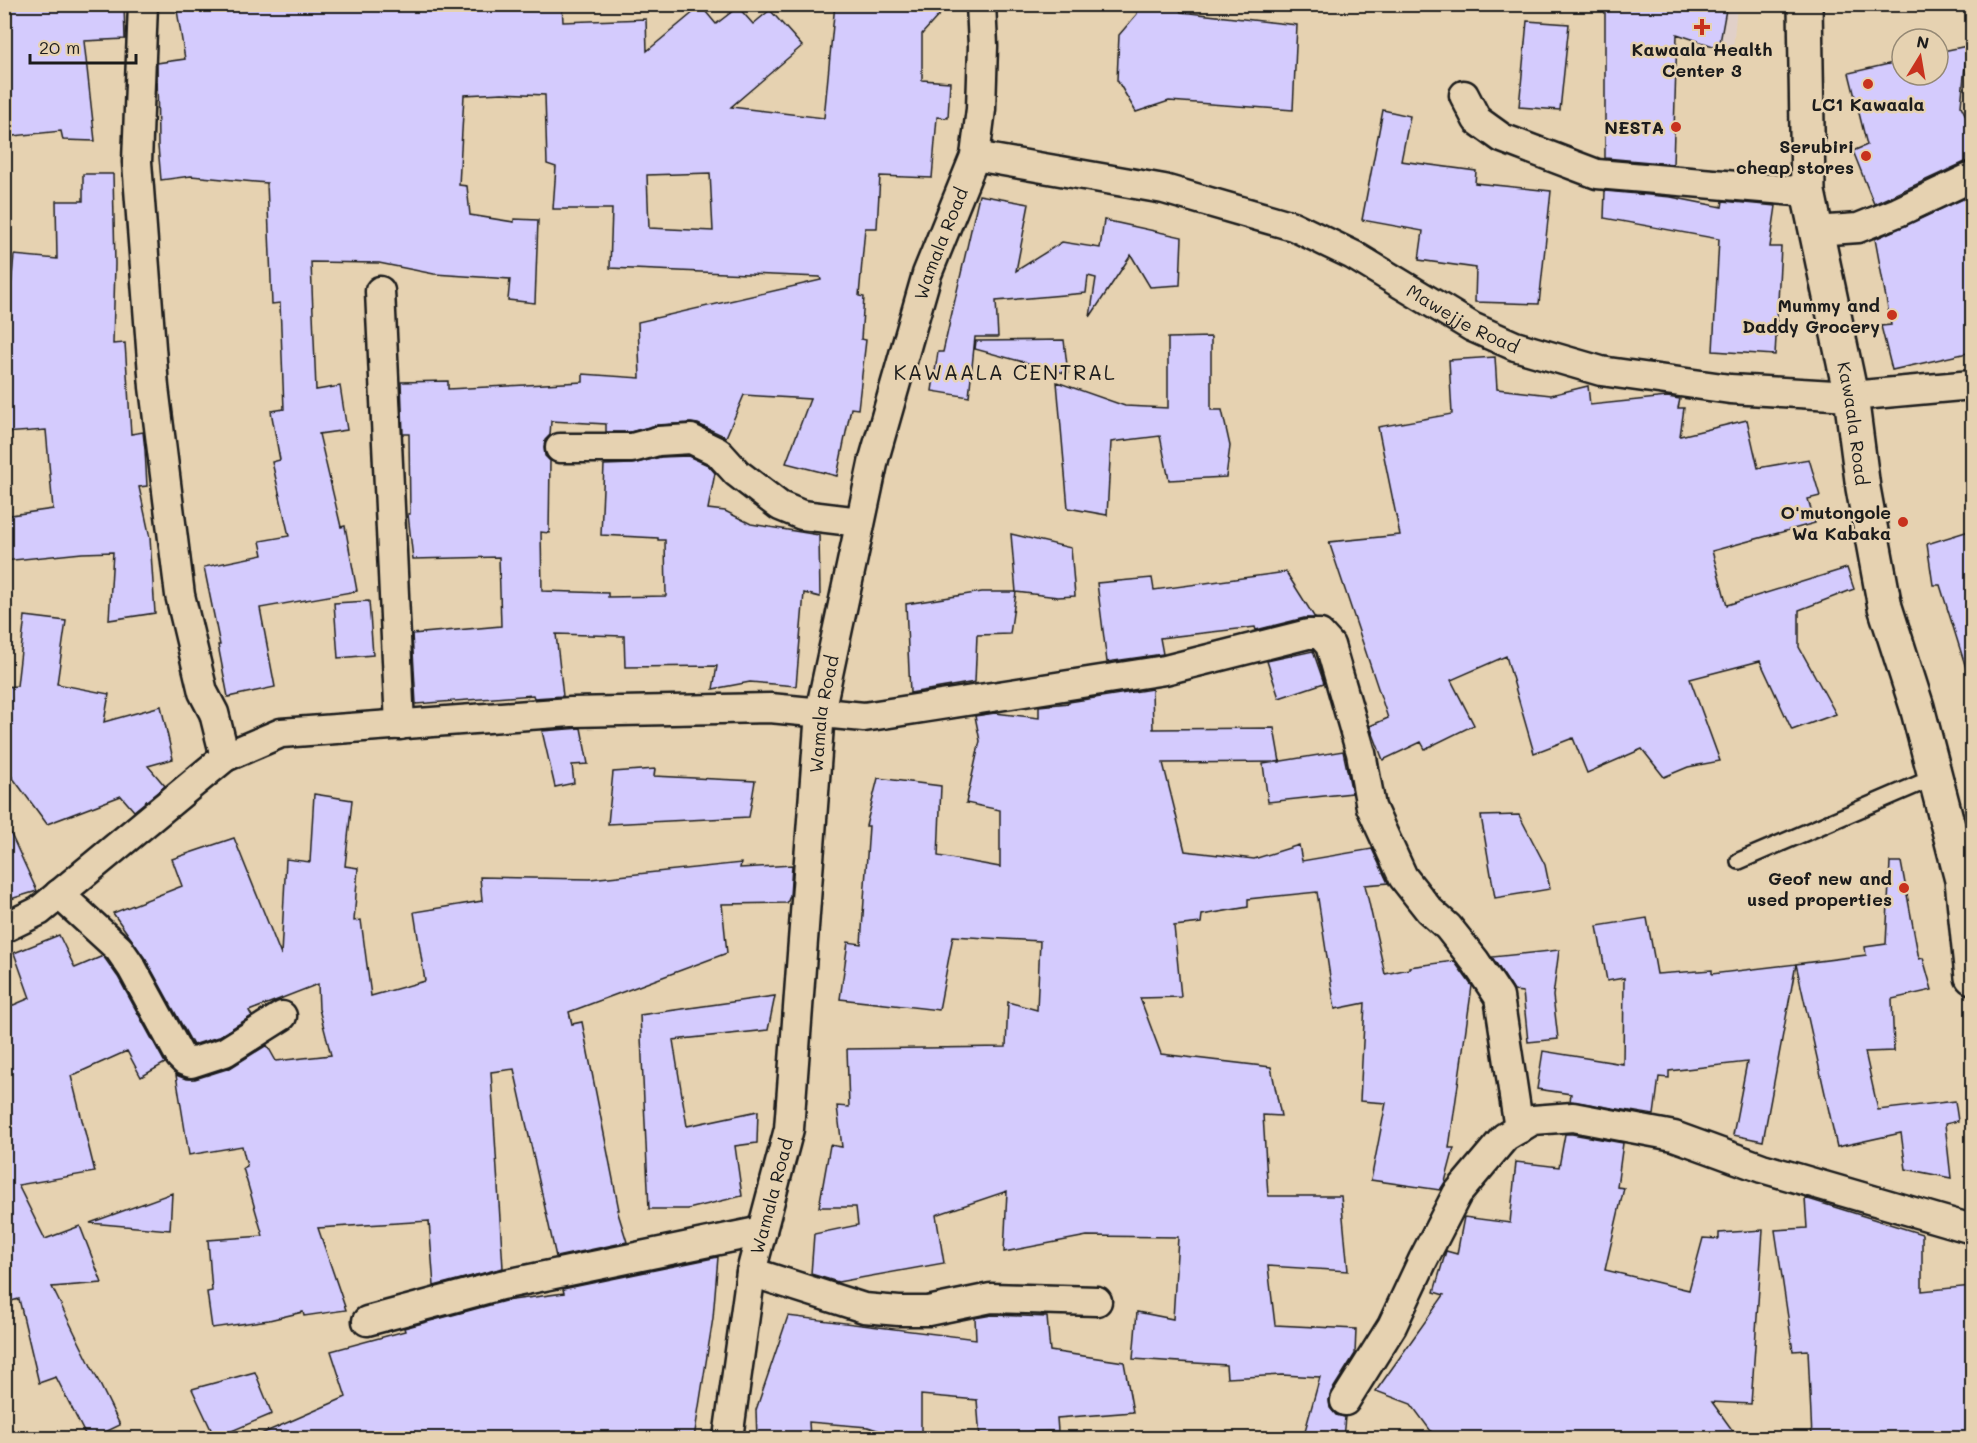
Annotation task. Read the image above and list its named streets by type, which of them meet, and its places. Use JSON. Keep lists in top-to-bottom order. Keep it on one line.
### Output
{"streets":{"street":["Wamala Road","Mawejje Road","Kawaala Road"]},"crossings":[["Wamala Road","Mawejje Road"],["Mawejje Road","Kawaala Road"]],"districts":["KAWAALA CENTRAL"],"places":{"health":["Kawaala Health Center 3"],"other":["LC1 Kawaala","NESTA","Serubiri cheap stores","Mummy and Daddy Grocery","O'mutongole Wa Kabaka","Geof new and used properties"]},"scale_bar":"20 m","north":"top"}
